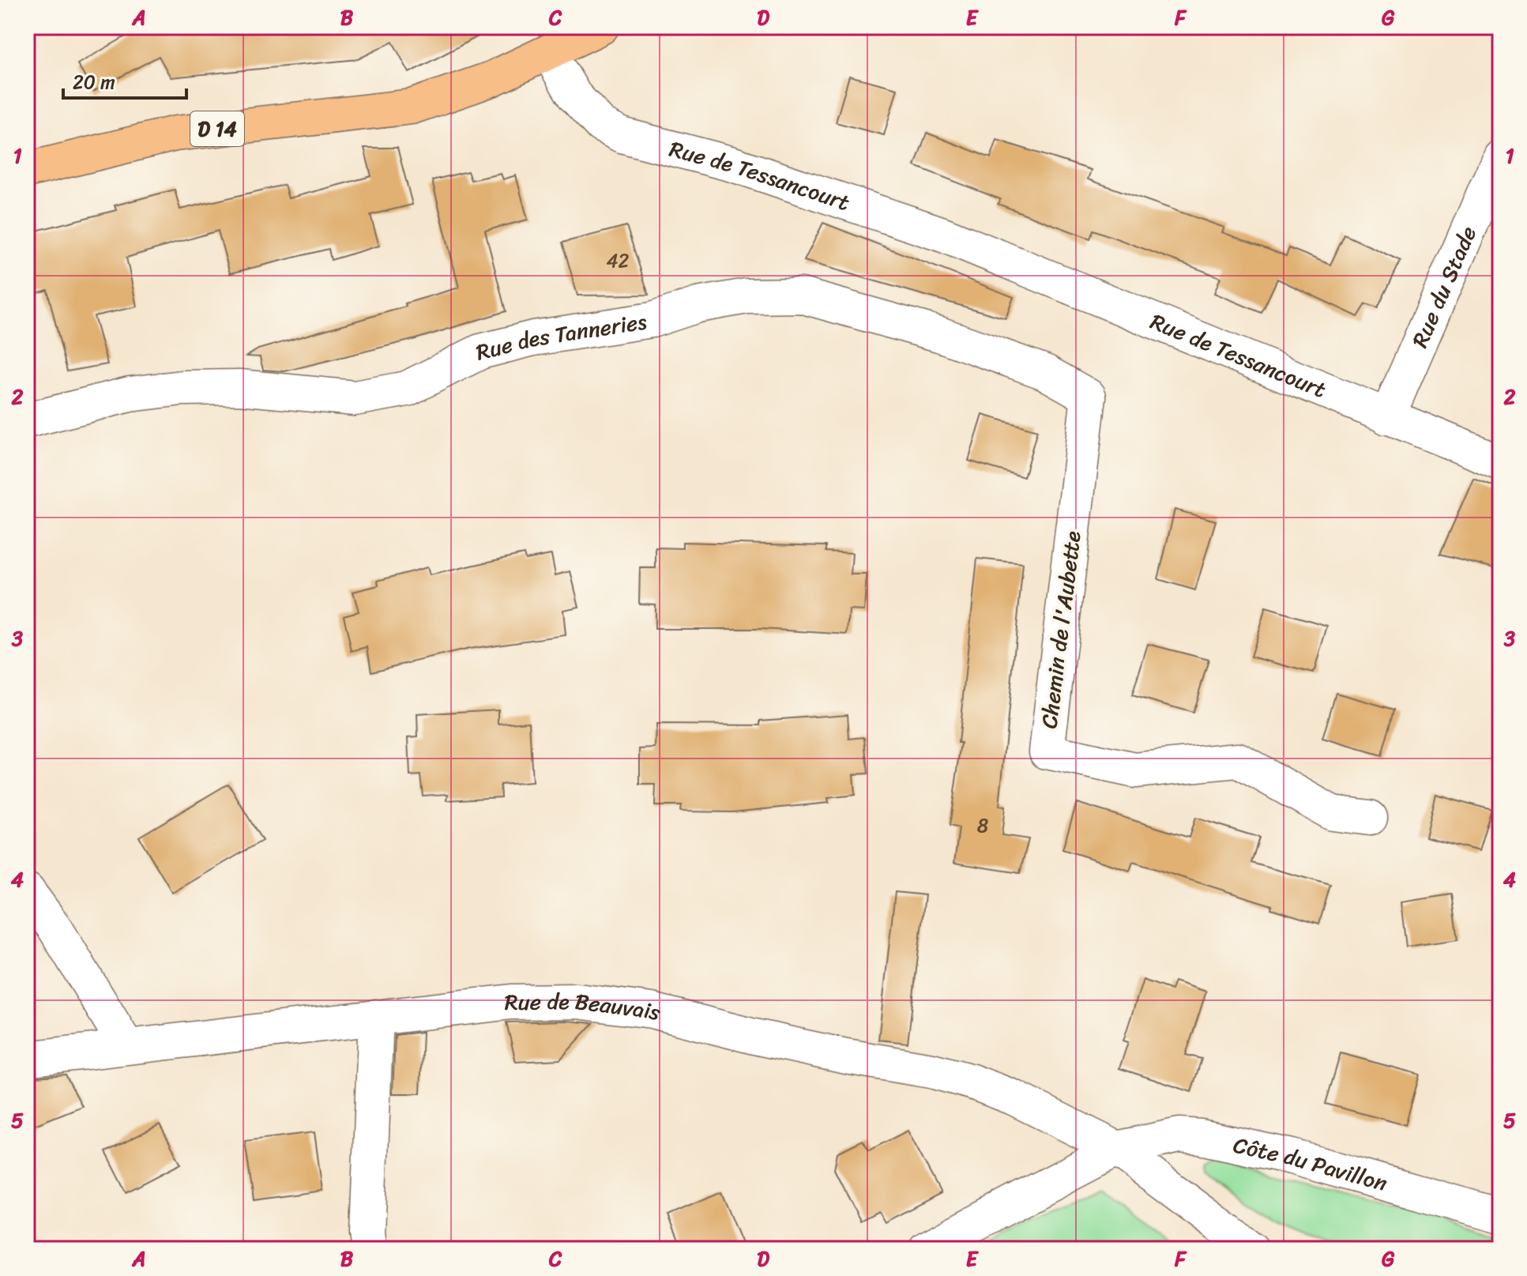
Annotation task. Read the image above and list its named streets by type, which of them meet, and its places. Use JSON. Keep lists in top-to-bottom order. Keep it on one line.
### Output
{"streets":{"main road":["D 14"],"street":["Rue de Tessancourt","Rue du Stade","Rue des Tanneries","Chemin de l'Aubette","Rue de Beauvais","Côte du Pavillon"]},"crossings":[["D 14","Rue de Tessancourt"],["Rue de Tessancourt","Rue du Stade"],["Rue des Tanneries","Chemin de l'Aubette"],["Rue de Beauvais","Côte du Pavillon"]],"house_numbers":["42","8"],"scale_bar":"20 m","grid":{"columns":["A","B","C","D","E","F","G"],"rows":["1","2","3","4","5"]}}
